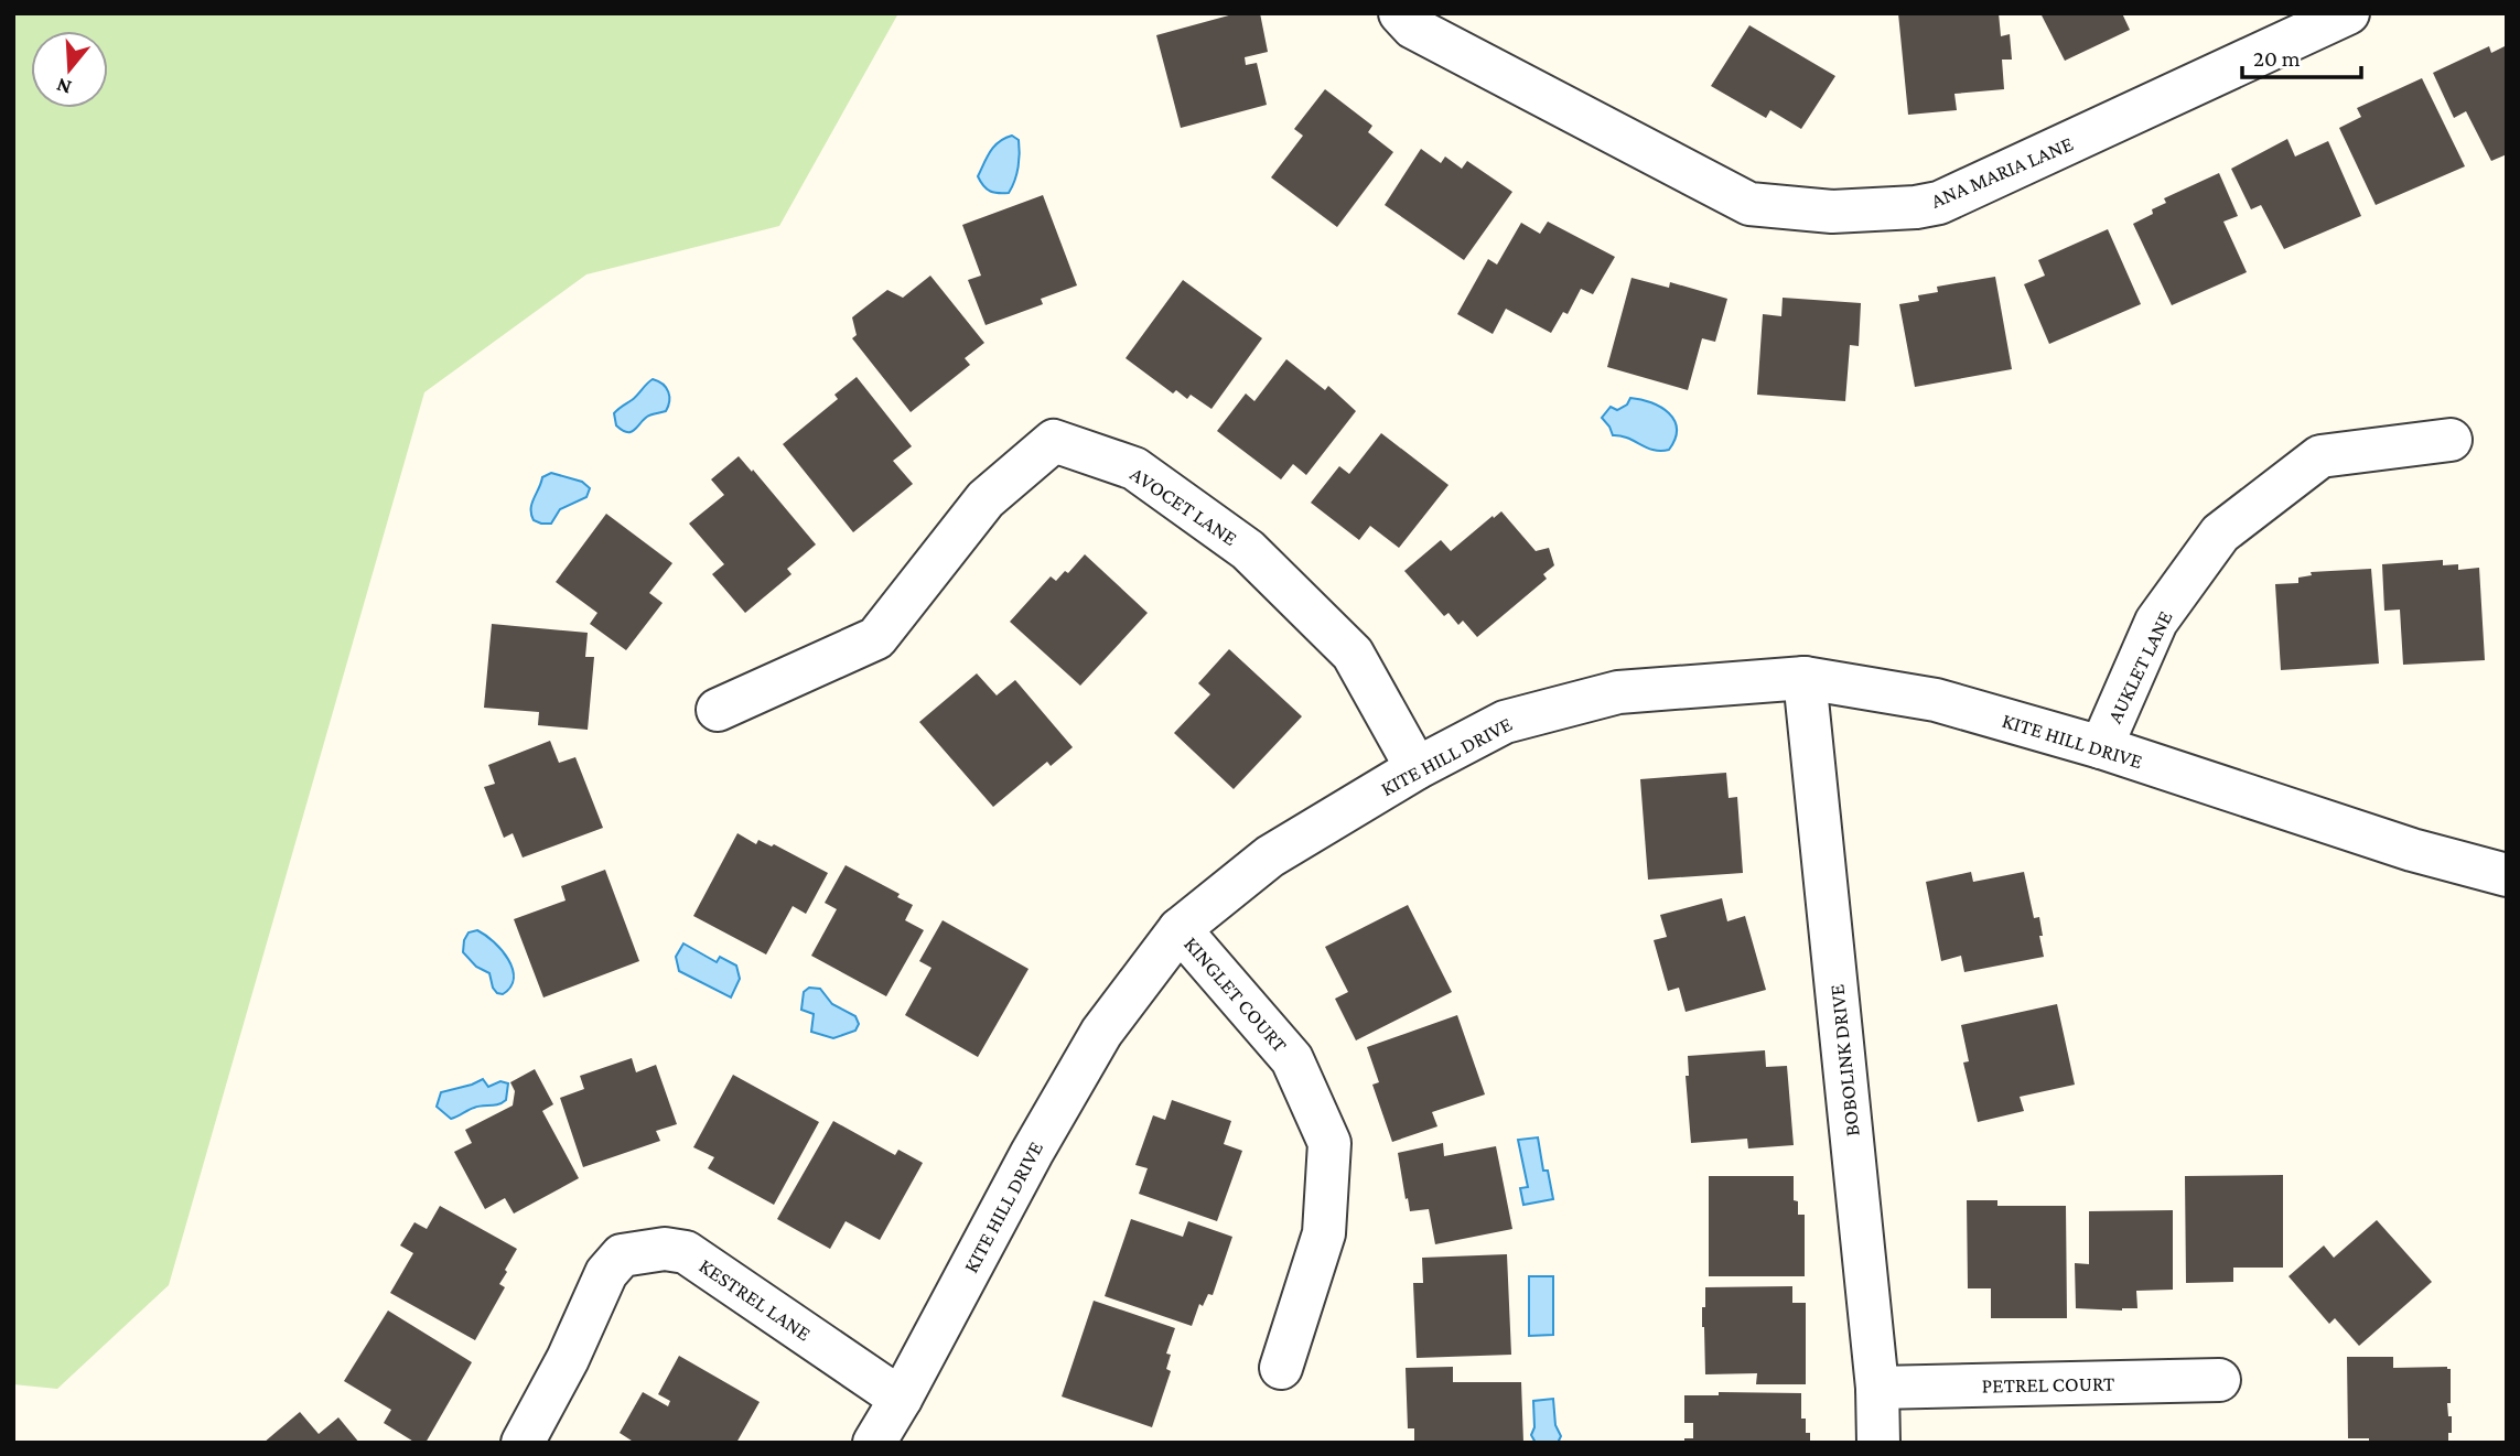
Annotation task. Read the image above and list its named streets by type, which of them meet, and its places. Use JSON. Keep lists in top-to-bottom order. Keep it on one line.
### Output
{"streets":{"street":["ANA MARIA LANE","AVOCET LANE","AUKLET LANE","KITE HILL DRIVE","KINGLET COURT","BOBOLINK DRIVE","KESTREL LANE","PETREL COURT"]},"crossings":[["AVOCET LANE","KITE HILL DRIVE"],["AUKLET LANE","KITE HILL DRIVE"],["KITE HILL DRIVE","KINGLET COURT"],["KITE HILL DRIVE","BOBOLINK DRIVE"],["KITE HILL DRIVE","KESTREL LANE"],["BOBOLINK DRIVE","PETREL COURT"]],"scale_bar":"20 m","north":"bottom"}
